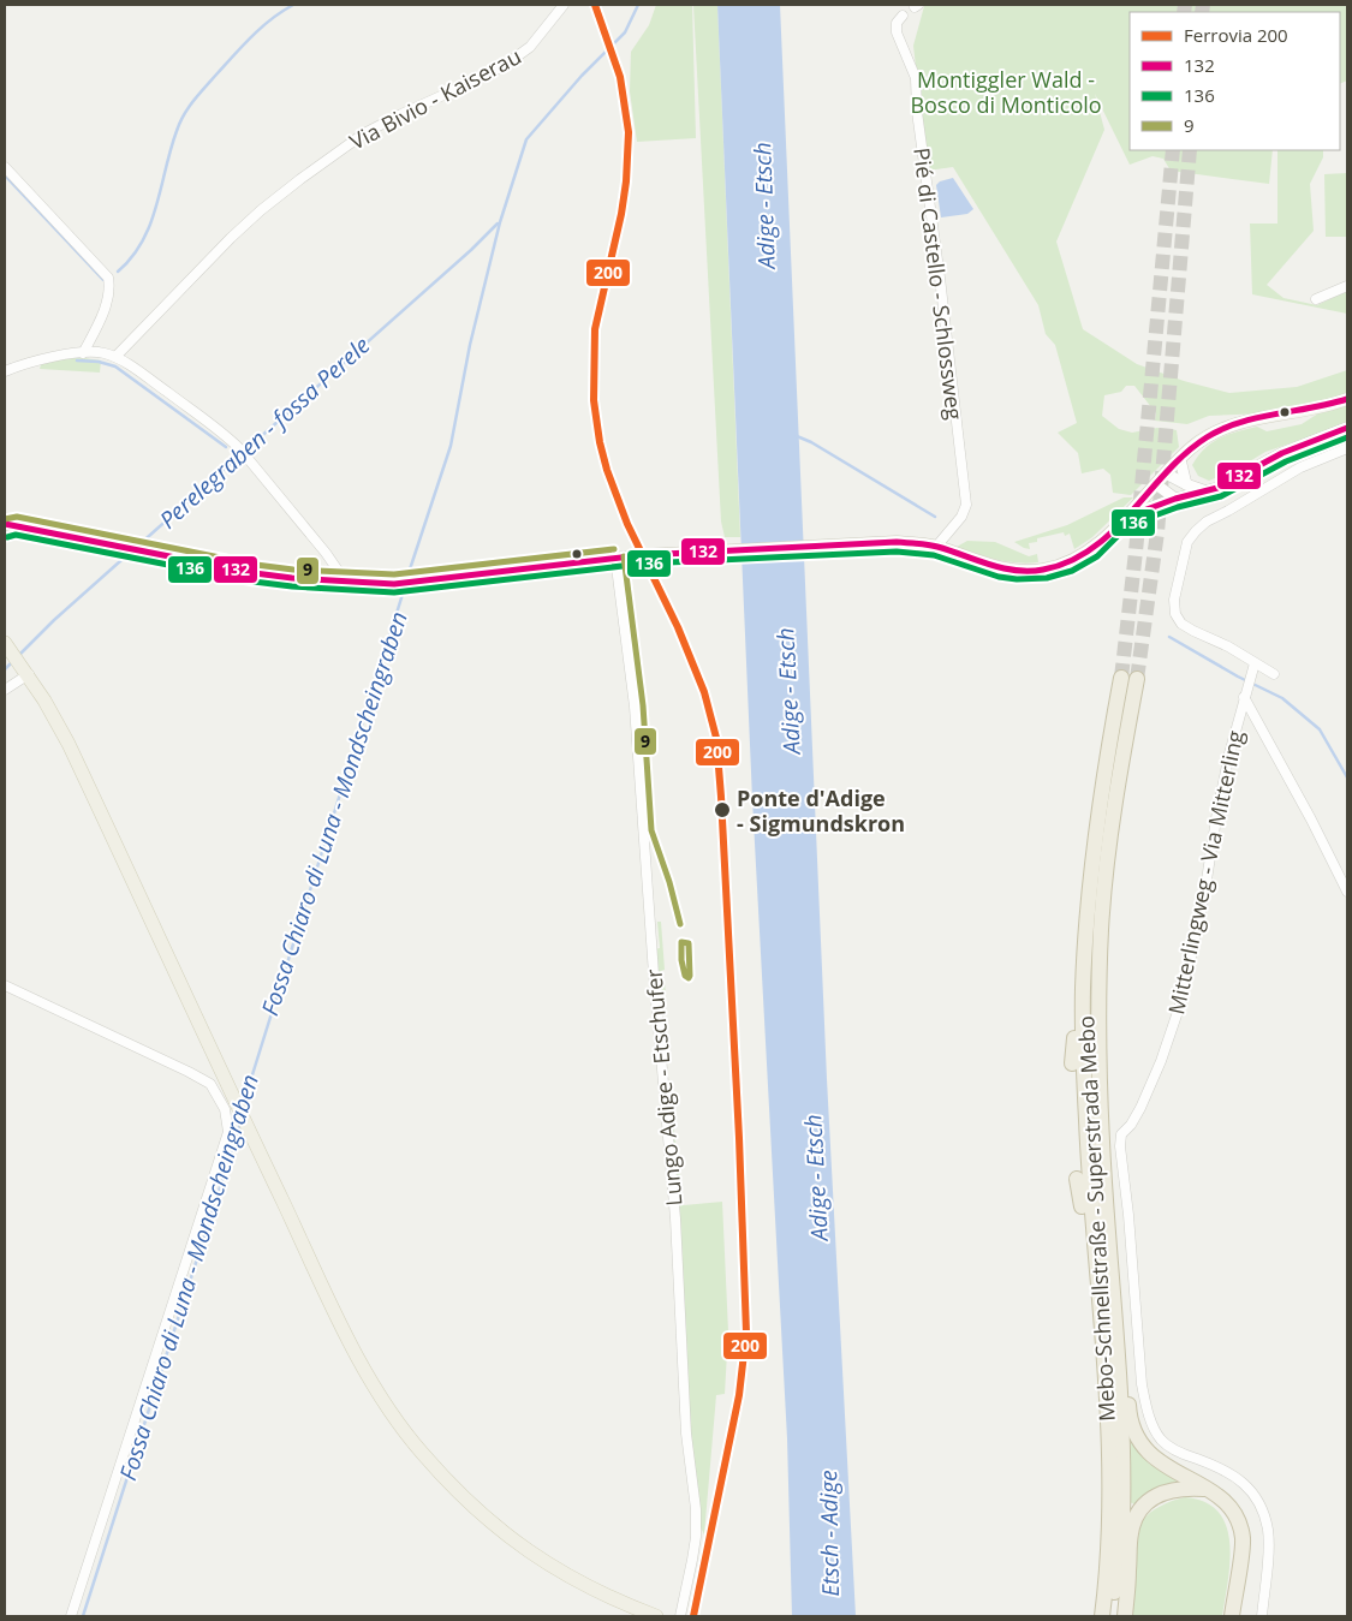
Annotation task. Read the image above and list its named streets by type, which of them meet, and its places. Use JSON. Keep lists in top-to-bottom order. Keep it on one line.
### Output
{"streets":{"highway":["Mebo-Schnellstraße - Superstrada Mebo"],"street":["Via Bivio - Kaiserau","Pié di Castello - Schlossweg","Mitterlingweg - Via Mitterling","Lungo Adige - Etschufer"]},"water":["Adige - Etsch","Perelegraben - fossa Perele","Fossa Chiaro di Luna - Mondscheingraben","Etsch - Adige"],"parks":["Montiggler Wald - Bosco di Monticolo"],"places":["Ponte d'Adige - Sigmundskron"],"lines":["rail line 200","transit line 132","transit line 136","transit line 9"],"legend":["Ferrovia 200","132","136","9"]}
